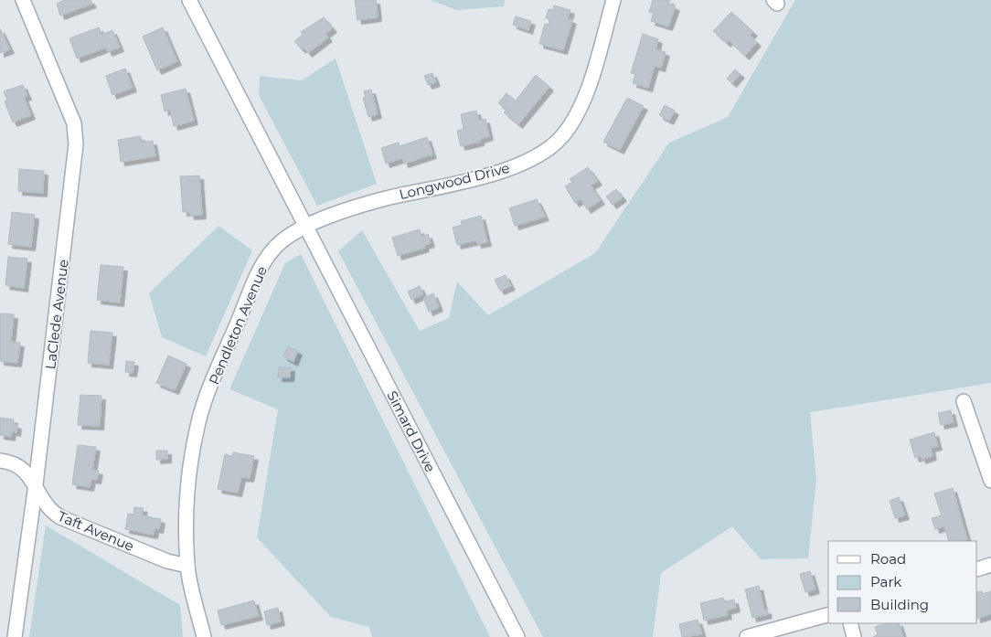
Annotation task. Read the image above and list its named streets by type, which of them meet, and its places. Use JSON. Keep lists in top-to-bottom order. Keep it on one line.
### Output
{"streets":{"street":["Longwood Drive","LaClede Avenue","Pendleton Avenue","Simard Drive","Taft Avenue"]},"crossings":[["Longwood Drive","Pendleton Avenue"],["Longwood Drive","Simard Drive"],["LaClede Avenue","Taft Avenue"],["Pendleton Avenue","Simard Drive"],["Pendleton Avenue","Taft Avenue"]],"legend":["Road","Park","Building"]}
